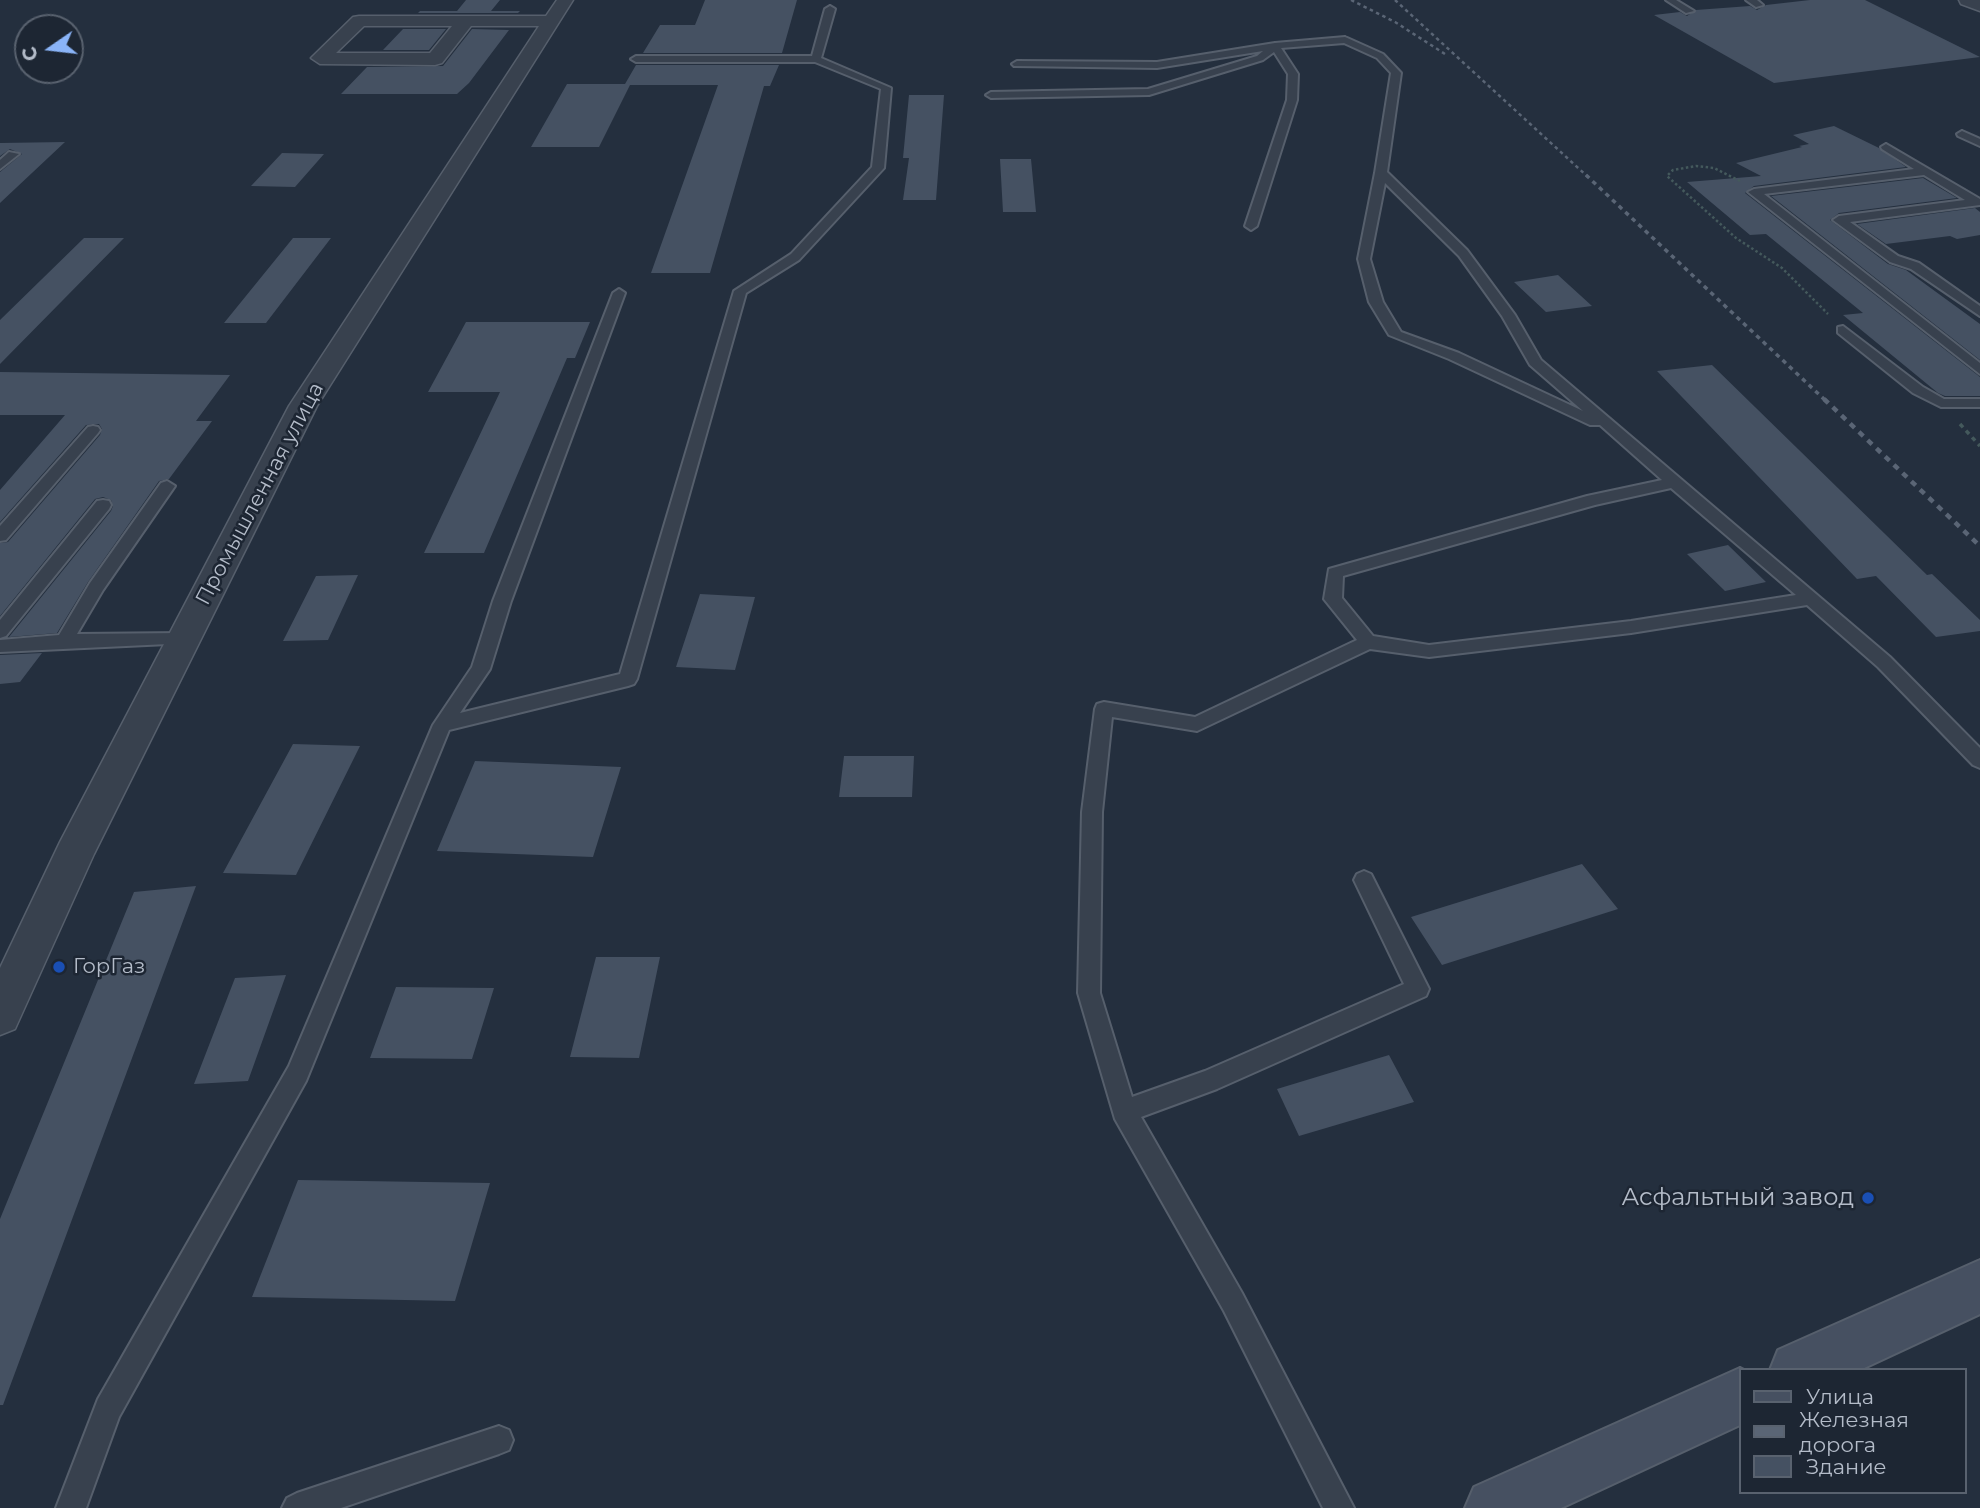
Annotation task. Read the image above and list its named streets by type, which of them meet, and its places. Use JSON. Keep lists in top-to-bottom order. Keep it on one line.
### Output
{"streets":{"street":["Промышленная улица"]},"places":["ГорГаз","Асфальтный завод"],"legend":["Улица","Железная дорога","Здание"],"north":"left"}
